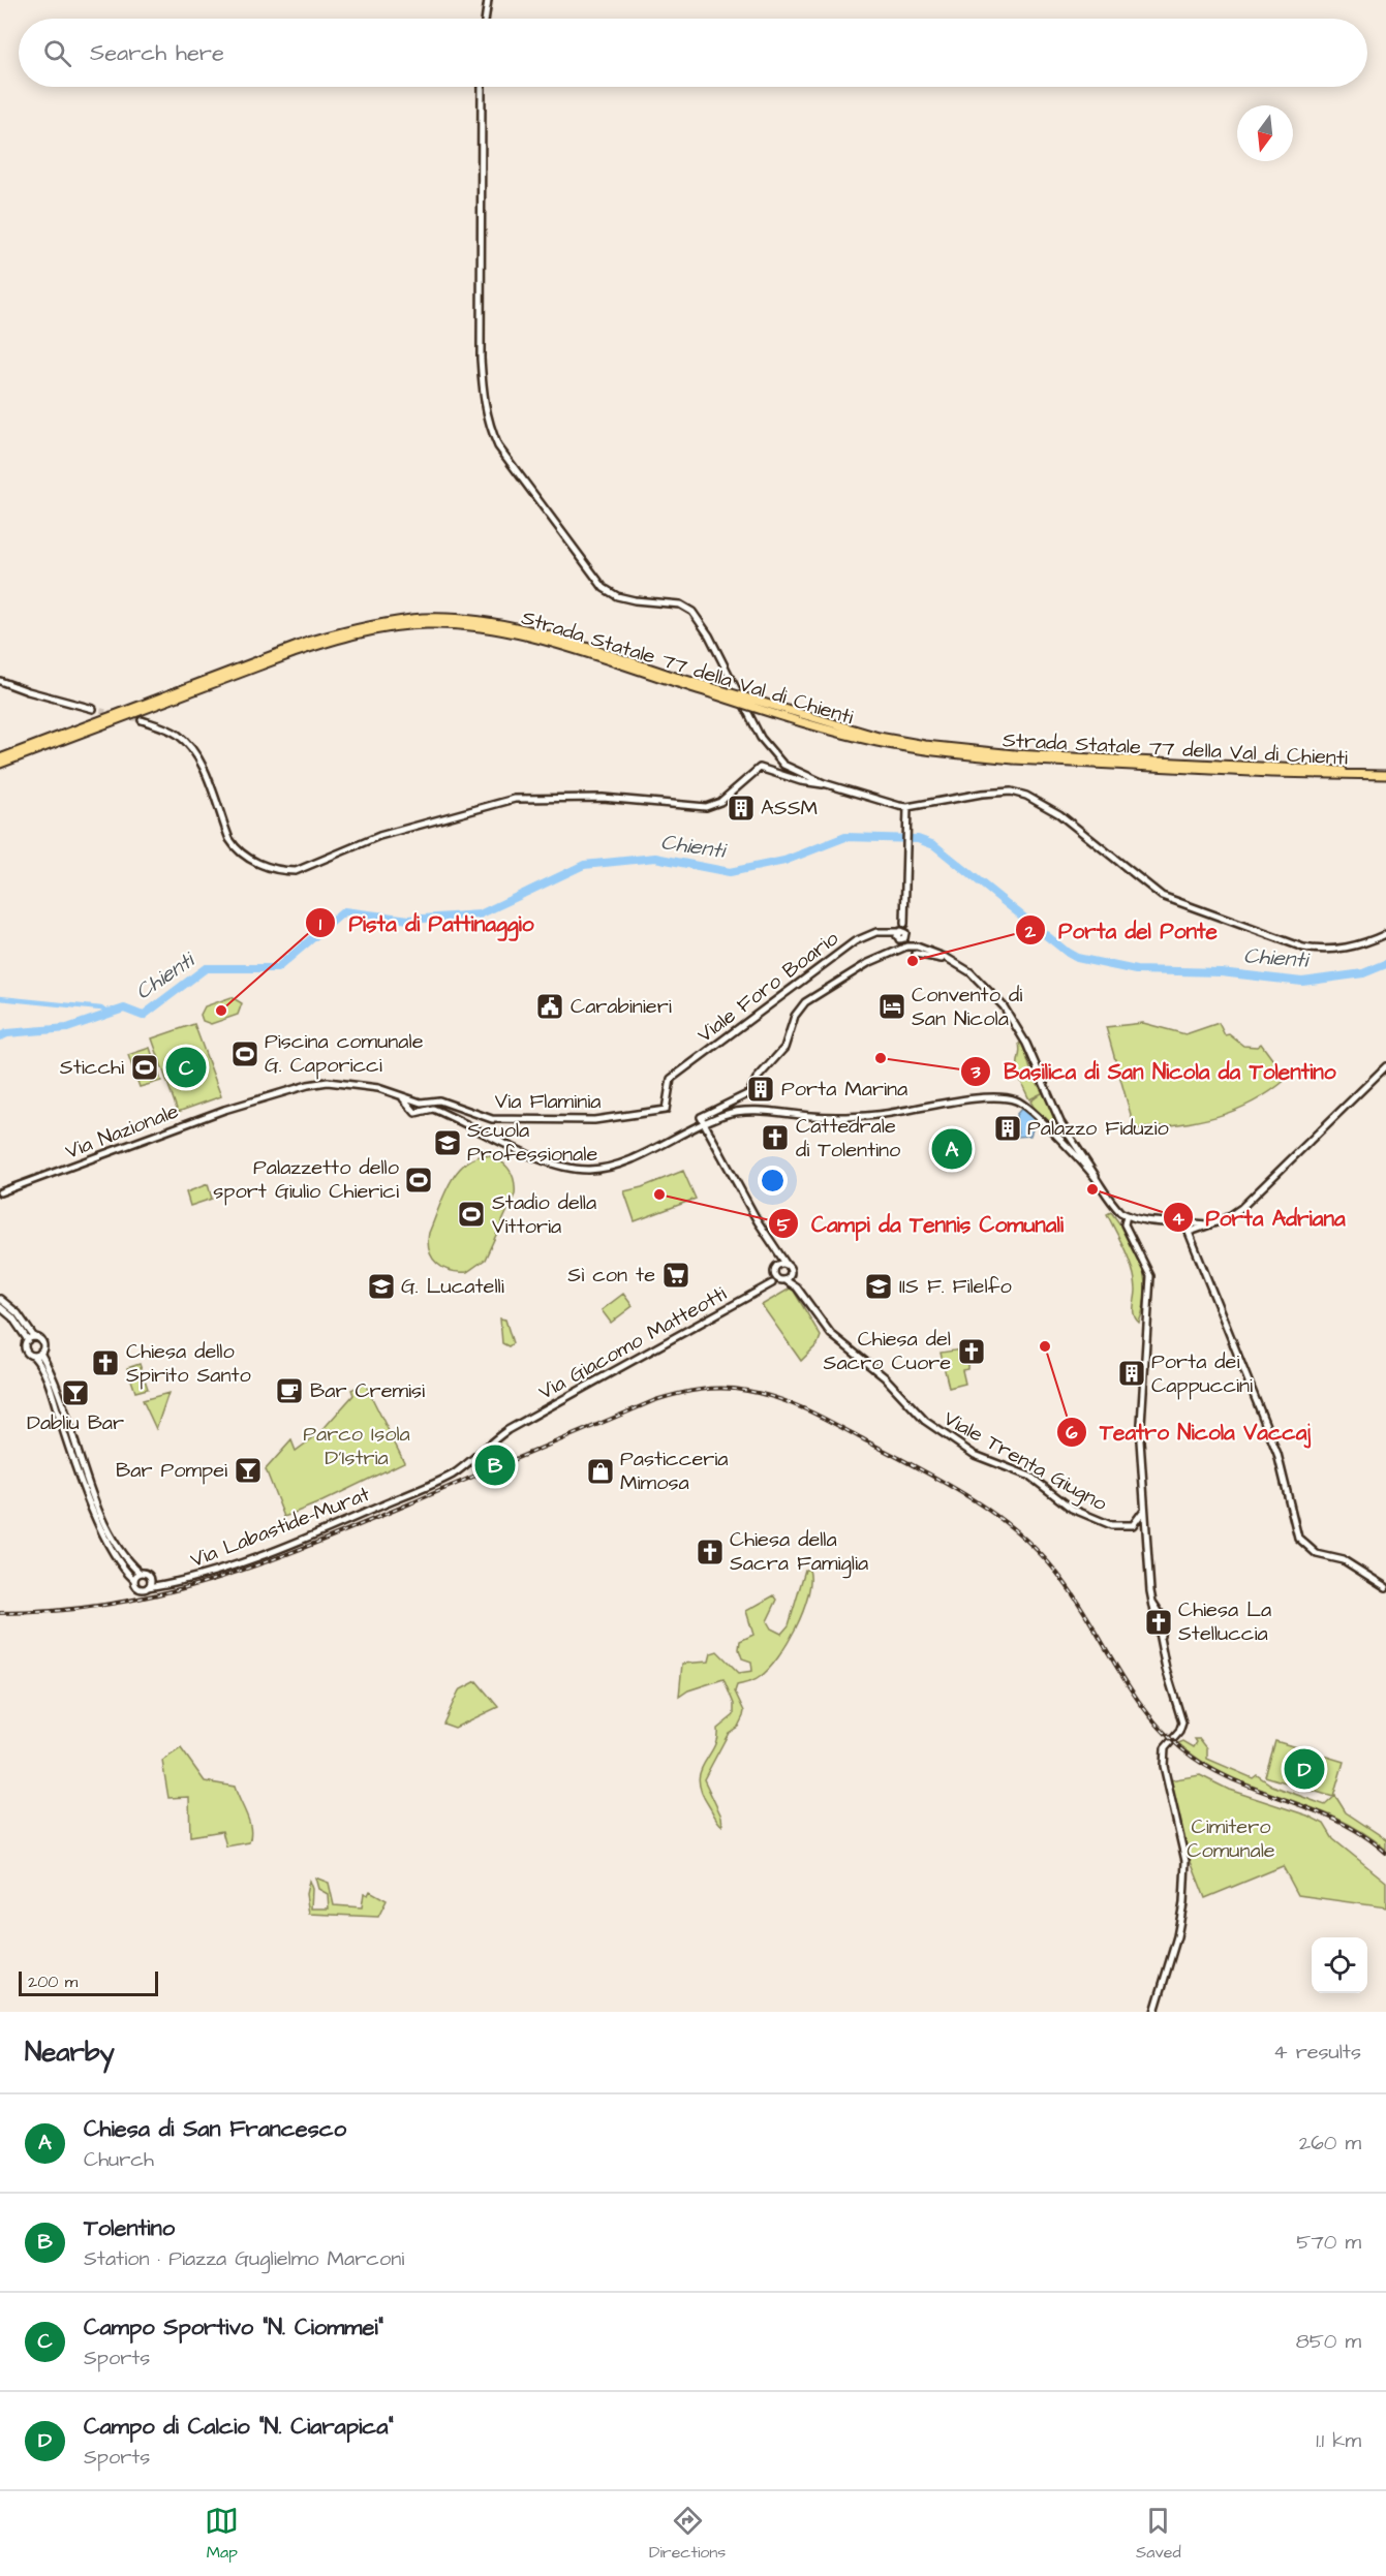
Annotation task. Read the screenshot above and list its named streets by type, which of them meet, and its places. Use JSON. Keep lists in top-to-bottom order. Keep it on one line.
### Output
{"streets":{"highway":["Strada Statale 77 della Val di Chienti"],"street":["Viale Foro Boario","Via Flaminia","Via Nazionale","Via Giacomo Matteotti","Viale Trenta Giugno","Via Labastide-Murat"]},"crossings":[["Viale Foro Boario","Via Flaminia"],["Via Flaminia","Via Nazionale"],["Via Giacomo Matteotti","Viale Trenta Giugno"],["Via Giacomo Matteotti","Via Labastide-Murat"]],"water":["Chienti"],"parks":["Parco Isola D'Istria","Cimitero Comunale"],"places":{"building":["ASSM","Porta Marina","Palazzo Fiduzio","Porta dei Cappuccini"],"other":["Porta del Ponte","Pista di Pattinaggio","Basilica di San Nicola da Tolentino","Porta Adriana","Campi da Tennis Comunali","Teatro Nicola Vaccaj"],"public building":["Carabinieri"],"hotel":["Convento di San Nicola"],"sports":["Piscina comunale G. Caporicci","Sticchi","Palazzetto dello sport Giulio Chierici","Stadio della Vittoria"],"church":["Cattedrale di Tolentino","Chiesa del Sacro Cuore","Chiesa dello Spirito Santo","Chiesa della Sacra Famiglia","Chiesa La Stelluccia"],"school or university":["Scuola Professionale","G. Lucatelli","IIS F. Filelfo"],"supermarket":["Sì con te"],"cafe":["Bar Cremisi"],"bar":["Dabliu Bar","Bar Pompei"],"shop":["Pasticceria Mimosa"]},"scale_bar":"200 m","north":"bottom","page":{"search":"Search here","pins":["C","A","B","D"],"scale":"200 m","heading":["Nearby","4 results"],"list":[{"mark":"A","name":"Chiesa di San Francesco","note":"Church","value":"260 m"},{"mark":"B","name":"Tolentino","note":"Station · Piazza Guglielmo Marconi","value":"570 m"},{"mark":"C","name":"Campo Sportivo \"N. Ciommei\"","note":"Sports","value":"850 m"},{"mark":"D","name":"Campo di Calcio \"N. Ciarapica\"","note":"Sports","value":"1.1 km"}],"nav":["Map","Directions","Saved"]}}
